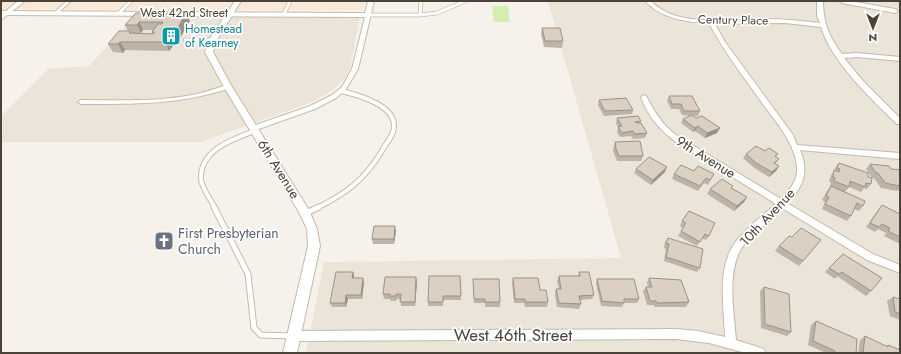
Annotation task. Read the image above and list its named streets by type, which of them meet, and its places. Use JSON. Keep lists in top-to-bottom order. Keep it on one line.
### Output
{"streets":{"street":["West 42nd Street","Century Place","9th Avenue","6th Avenue","10th Avenue","West 46th Street"]},"crossings":[["Century Place","10th Avenue"],["9th Avenue","10th Avenue"],["6th Avenue","West 46th Street"],["10th Avenue","West 46th Street"]],"places":{"building":["Homestead of Kearney"],"church":["First Presbyterian Church"]},"north":"bottom"}
